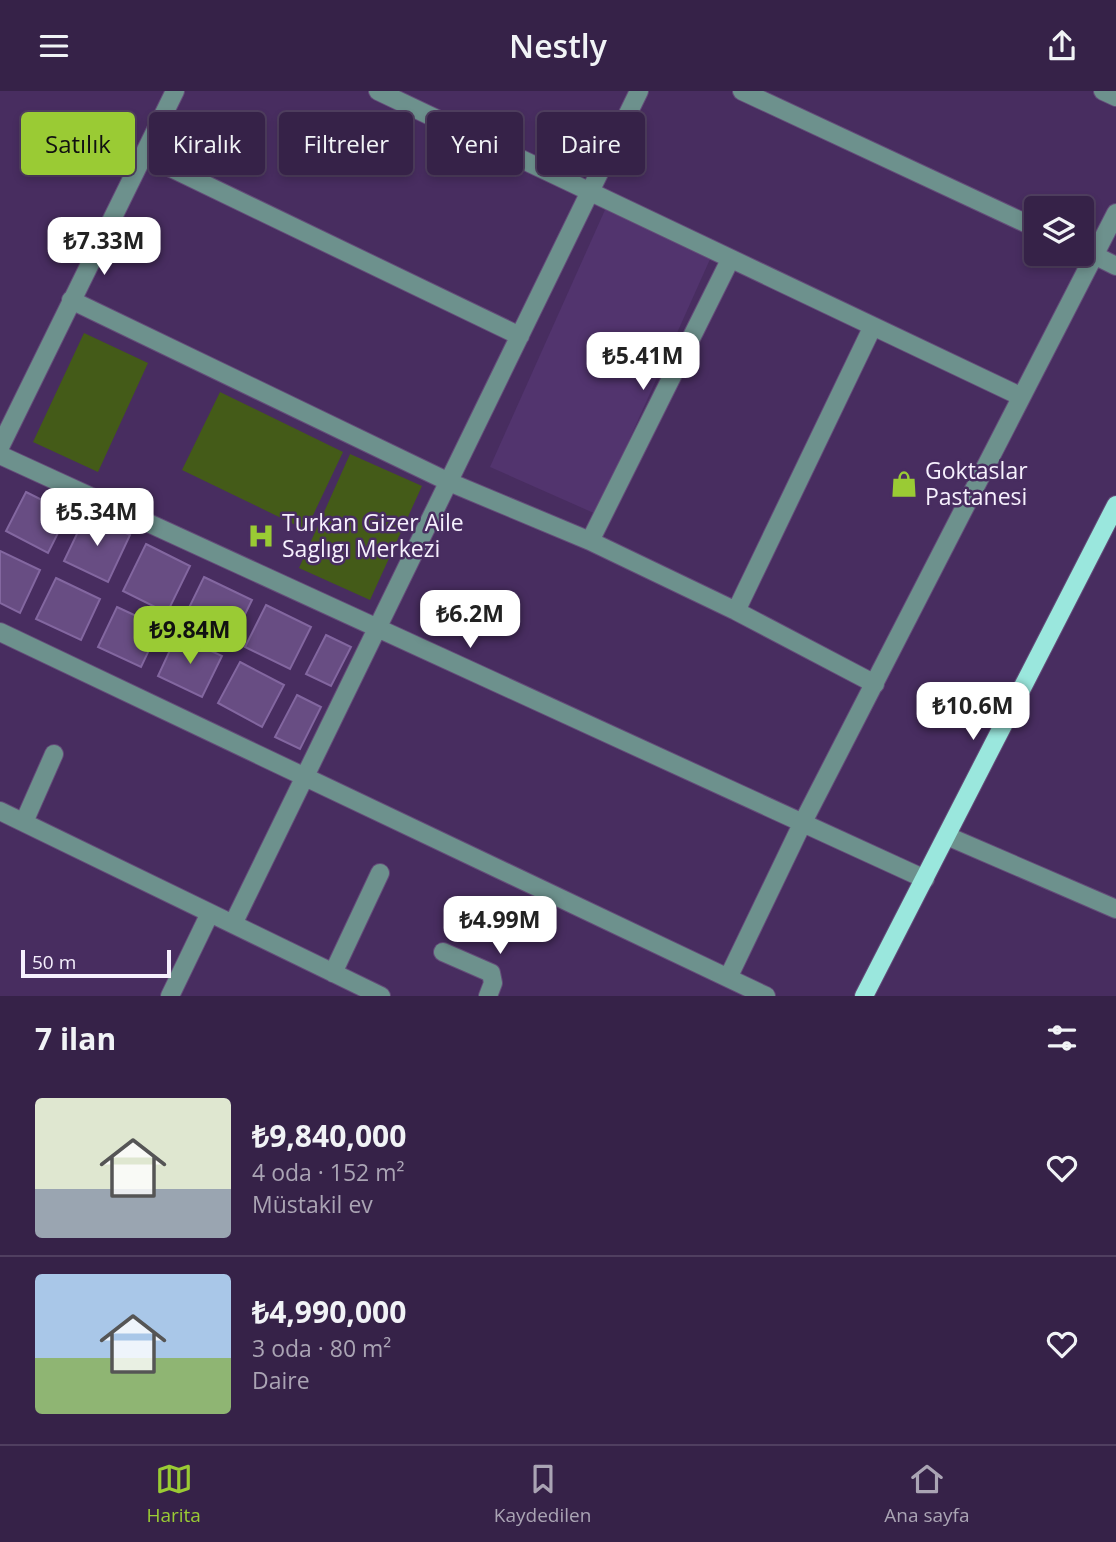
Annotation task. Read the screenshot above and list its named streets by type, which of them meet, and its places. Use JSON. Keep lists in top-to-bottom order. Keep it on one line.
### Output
{"places":{"shop":["Goktaslar Pastanesi"],"hospital":["Turkan Gizer Aile Saglıgı Merkezi"]},"scale_bar":"50 m","page":{"header":"Nestly","chip":["Satılık","Kiralık","Filtreler","Yeni","Daire"],"price":["₺7.33M","₺5.41M","₺5.34M","₺6.2M","₺9.84M","₺10.6M","₺4.99M"],"scale":"50 m","heading":"7 ilan","list":[{"name":"₺9,840,000","note":"4 oda · 152 m² · Müstakil ev"},{"name":"₺4,990,000","note":"3 oda · 80 m² · Daire"}],"tabs":["Harita","Kaydedilen","Ana sayfa"]}}
